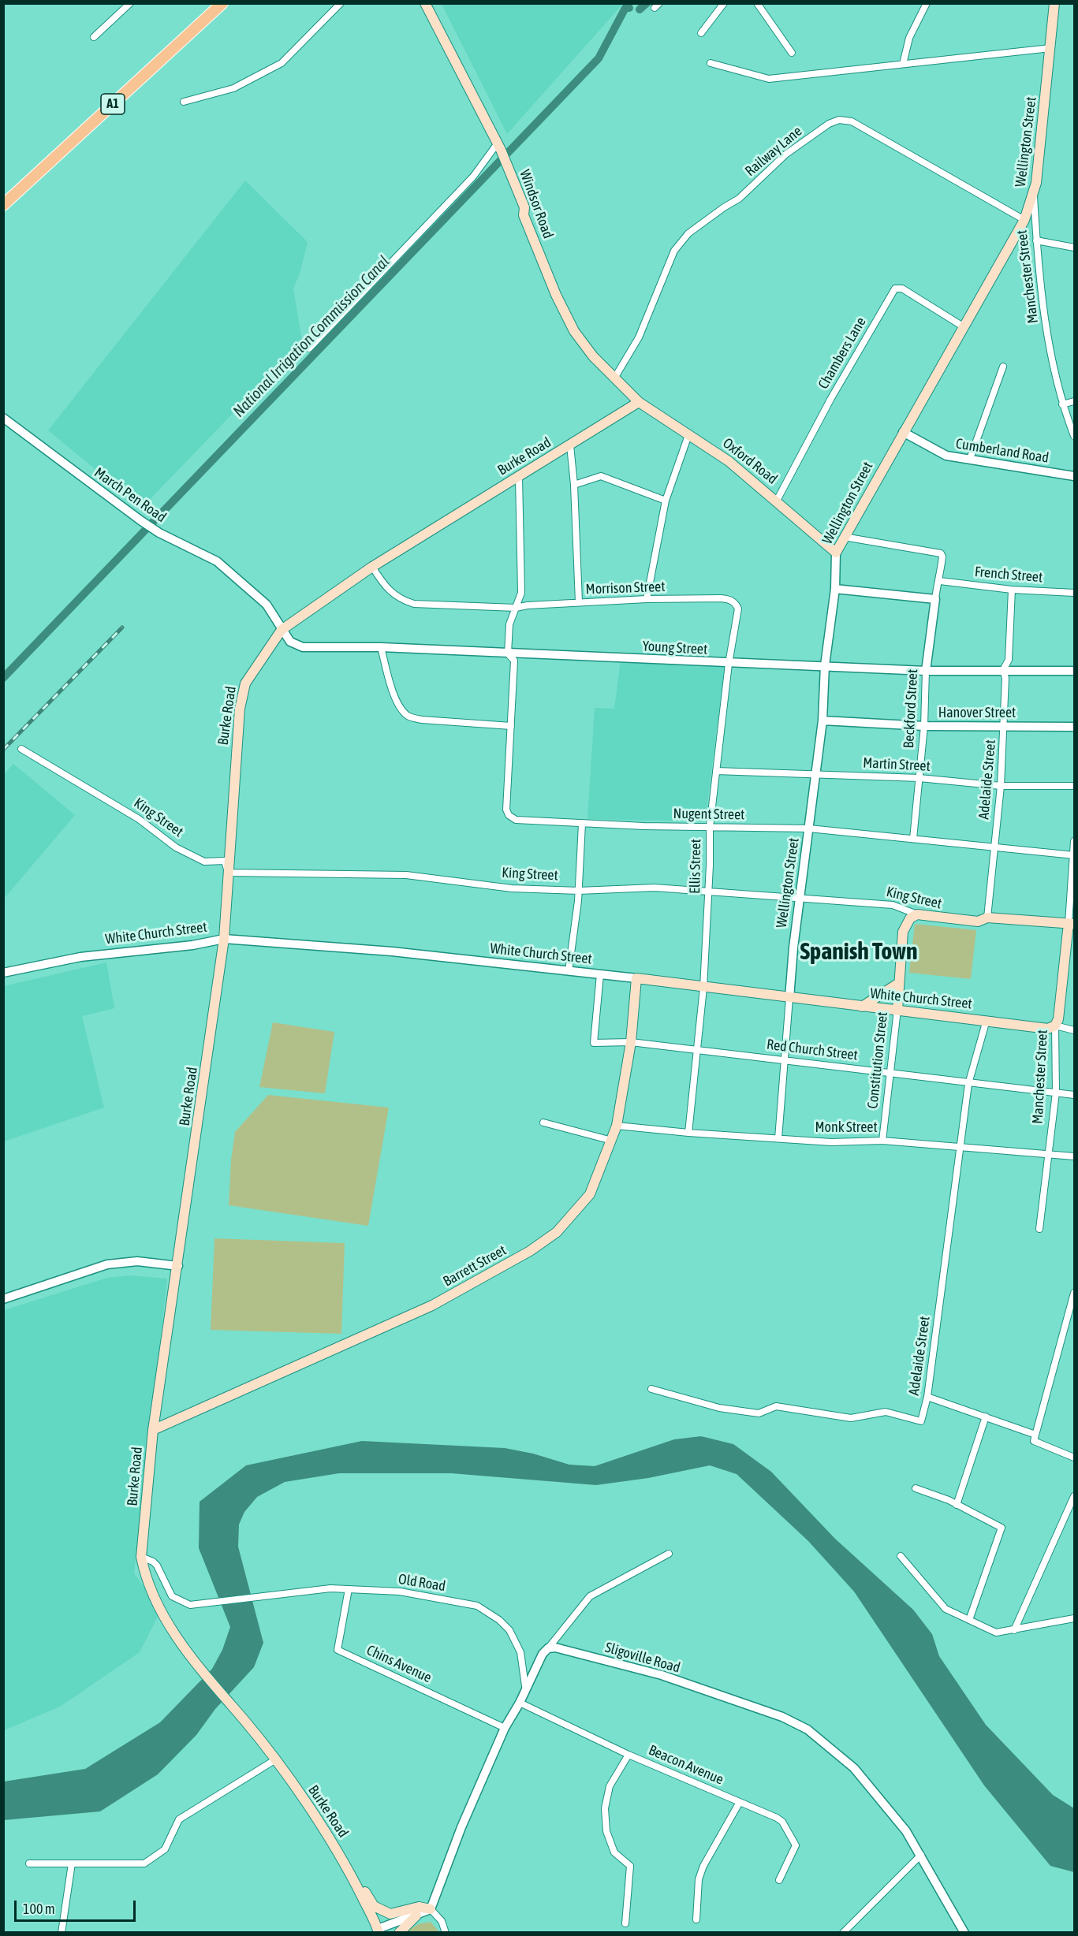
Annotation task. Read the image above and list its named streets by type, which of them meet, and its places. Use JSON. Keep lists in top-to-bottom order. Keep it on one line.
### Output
{"streets":{"main road":["A1","Wellington Street","Windsor Road","Manchester Street","Burke Road","Oxford Road","King Street","White Church Street","Constitution Street","Barrett Street"],"street":["Railway Lane","Chambers Lane","Cumberland Road","March Pen Road","French Street","Morrison Street","Young Street","Beckford Street","Hanover Street","Martin Street","Adelaide Street","Nugent Street","Ellis Street","Red Church Street","Monk Street","Old Road","Sligoville Road","Chins Avenue","Beacon Avenue"]},"crossings":[["Wellington Street","Railway Lane"],["Wellington Street","Manchester Street"],["Wellington Street","Chambers Lane"],["Wellington Street","Cumberland Road"],["Wellington Street","Oxford Road"],["Wellington Street","Young Street"],["Wellington Street","Beckford Street"],["Wellington Street","Hanover Street"],["Wellington Street","Martin Street"],["Wellington Street","Nugent Street"],["Wellington Street","King Street"],["Wellington Street","White Church Street"],["Wellington Street","Red Church Street"],["Wellington Street","Monk Street"],["Railway Lane","Windsor Road"],["Windsor Road","Burke Road"],["Windsor Road","Oxford Road"],["Manchester Street","Nugent Street"],["Manchester Street","King Street"],["Manchester Street","White Church Street"],["Manchester Street","Red Church Street"],["Manchester Street","Monk Street"],["Chambers Lane","Oxford Road"],["Burke Road","Oxford Road"],["Burke Road","March Pen Road"],["Burke Road","Morrison Street"],["Burke Road","Young Street"],["Burke Road","King Street"],["Burke Road","White Church Street"],["Burke Road","Barrett Street"],["Burke Road","Old Road"],["March Pen Road","Young Street"],["French Street","Beckford Street"],["French Street","Adelaide Street"],["Morrison Street","Ellis Street"],["Young Street","Beckford Street"],["Young Street","Adelaide Street"],["Young Street","Nugent Street"],["Young Street","Ellis Street"],["Beckford Street","Hanover Street"],["Beckford Street","Martin Street"],["Beckford Street","Nugent Street"],["Hanover Street","Adelaide Street"],["Martin Street","Adelaide Street"],["Martin Street","Ellis Street"],["Adelaide Street","Nugent Street"],["Adelaide Street","King Street"],["Adelaide Street","White Church Street"],["Adelaide Street","Red Church Street"],["Adelaide Street","Monk Street"],["Nugent Street","Ellis Street"],["King Street","Ellis Street"],["King Street","Constitution Street"],["Ellis Street","White Church Street"],["Ellis Street","Red Church Street"],["Ellis Street","Monk Street"],["White Church Street","Red Church Street"],["White Church Street","Constitution Street"],["White Church Street","Barrett Street"],["Red Church Street","Constitution Street"],["Red Church Street","Barrett Street"],["Constitution Street","Monk Street"],["Monk Street","Barrett Street"],["Old Road","Chins Avenue"]],"districts":["Spanish Town"],"water":["National Irrigation Commission Canal"],"scale_bar":"100 m"}
